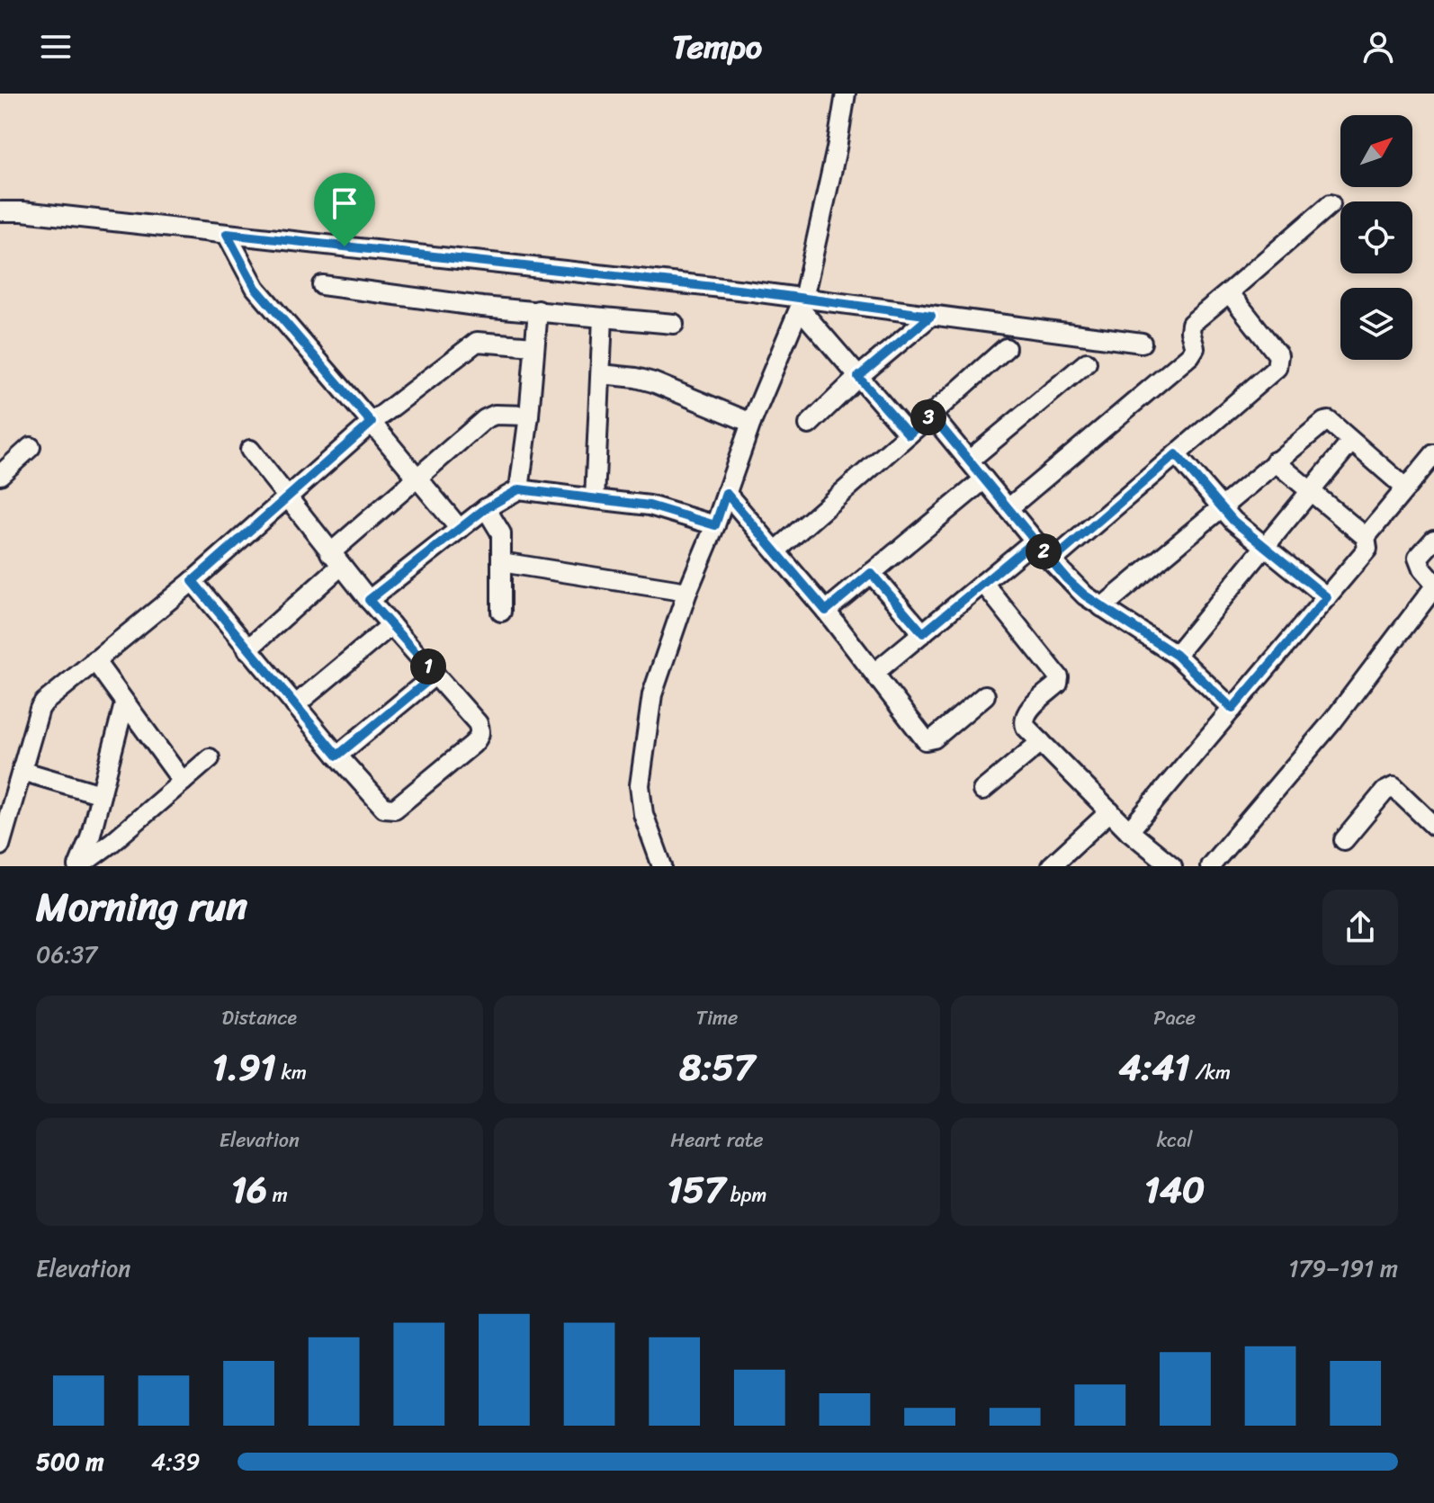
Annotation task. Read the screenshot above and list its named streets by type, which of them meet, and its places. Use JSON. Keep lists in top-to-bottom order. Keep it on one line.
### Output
{"north":"top right","page":{"header":"Tempo","pins":["3","2","1"],"heading":["Morning run","06:37"],"stats":[["Distance","1.91 km"],["Time","8:57"],["Pace","4:41 /km"],["Elevation","16 m"],["Heart rate","157 bpm"],["kcal","140"]],"chart":["Elevation","179–191 m"],"list":[{"name":"500 m","note":"4:39"}]}}
